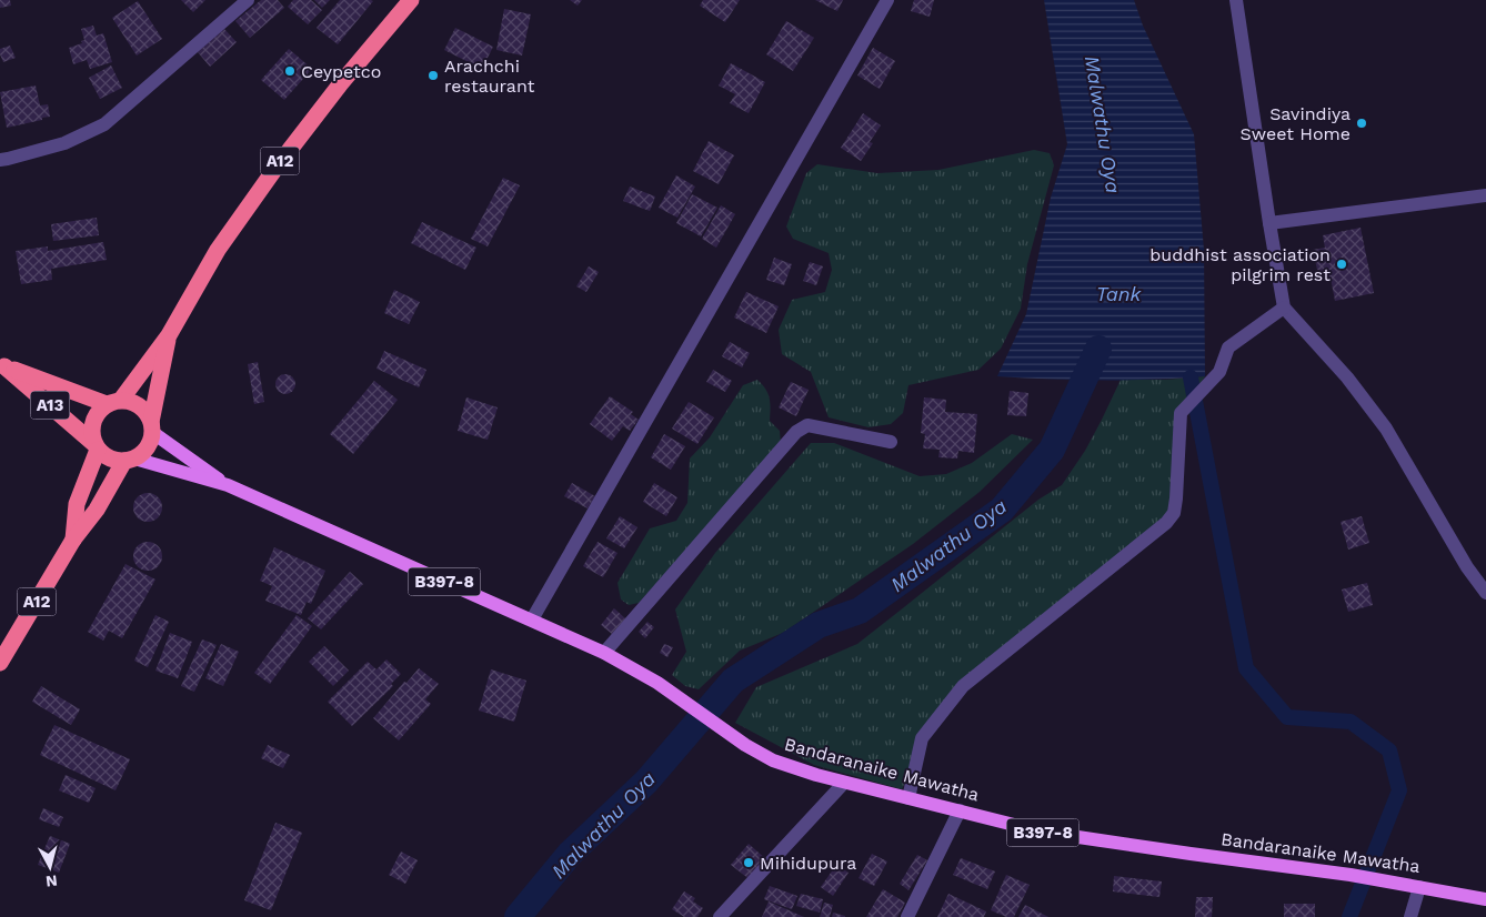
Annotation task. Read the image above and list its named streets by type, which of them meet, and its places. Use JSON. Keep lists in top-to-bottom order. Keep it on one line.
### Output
{"streets":{"highway":["A12","A13"],"main road":["B397-8","Bandaranaike Mawatha"]},"crossings":[["A12","A13"],["A12","Bandaranaike Mawatha"],["A13","Bandaranaike Mawatha"]],"water":["Malwathu Oya","Tank"],"places":["Ceypetco","Arachchi restaurant","Savindiya Sweet Home","buddhist association pilgrim rest","Mihidupura"],"north":"bottom"}
